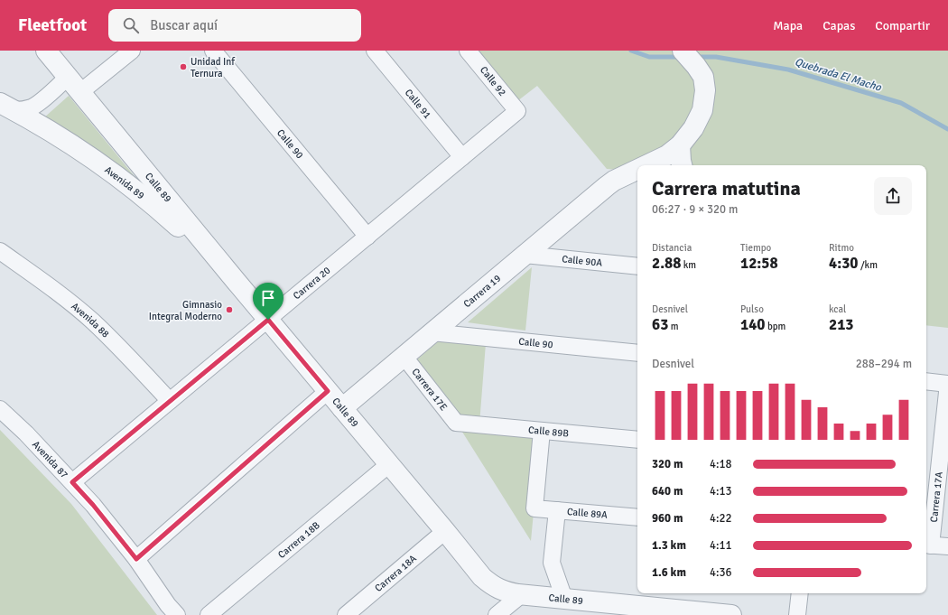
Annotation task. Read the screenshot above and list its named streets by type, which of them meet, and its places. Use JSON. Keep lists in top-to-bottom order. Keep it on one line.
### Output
{"streets":{"street":["Calle 92","Calle 91","Calle 90","Avenida 89","Calle 89","Calle 90A","Carrera 20","Carrera 19","Avenida 88","Carrera 17E","Calle 89B","Avenida 87","Carrera 17A","Calle 89A","Carrera 18B","Carrera 18A"]},"crossings":[["Calle 92","Carrera 20"],["Calle 91","Carrera 20"],["Calle 90","Carrera 20"],["Calle 90","Carrera 19"],["Avenida 89","Calle 89"],["Calle 89","Carrera 20"],["Calle 89","Carrera 19"],["Calle 89","Carrera 18B"],["Calle 89","Carrera 18A"],["Calle 90A","Carrera 19"],["Carrera 20","Avenida 88"],["Carrera 20","Avenida 87"],["Carrera 19","Carrera 17E"],["Carrera 17E","Calle 89B"],["Calle 89B","Calle 89A"]],"water":["Quebrada El Macho"],"places":["Unidad Inf Ternura","Gimnasio Integral Moderno"],"page":{"header":"Fleetfoot","search":"Buscar aquí","nav":["Mapa","Capas","Compartir"],"heading":["Carrera matutina","06:27 · 9 × 320 m"],"stats":[["Distancia","2.88 km"],["Tiempo","12:58"],["Ritmo","4:30 /km"],["Desnivel","63 m"],["Pulso","140 bpm"],["kcal","213"]],"chart":["Desnivel","288–294 m"],"list":[{"name":"320 m","note":"4:18"},{"name":"640 m","note":"4:13"},{"name":"960 m","note":"4:22"},{"name":"1.3 km","note":"4:11"},{"name":"1.6 km","note":"4:36"}]}}
